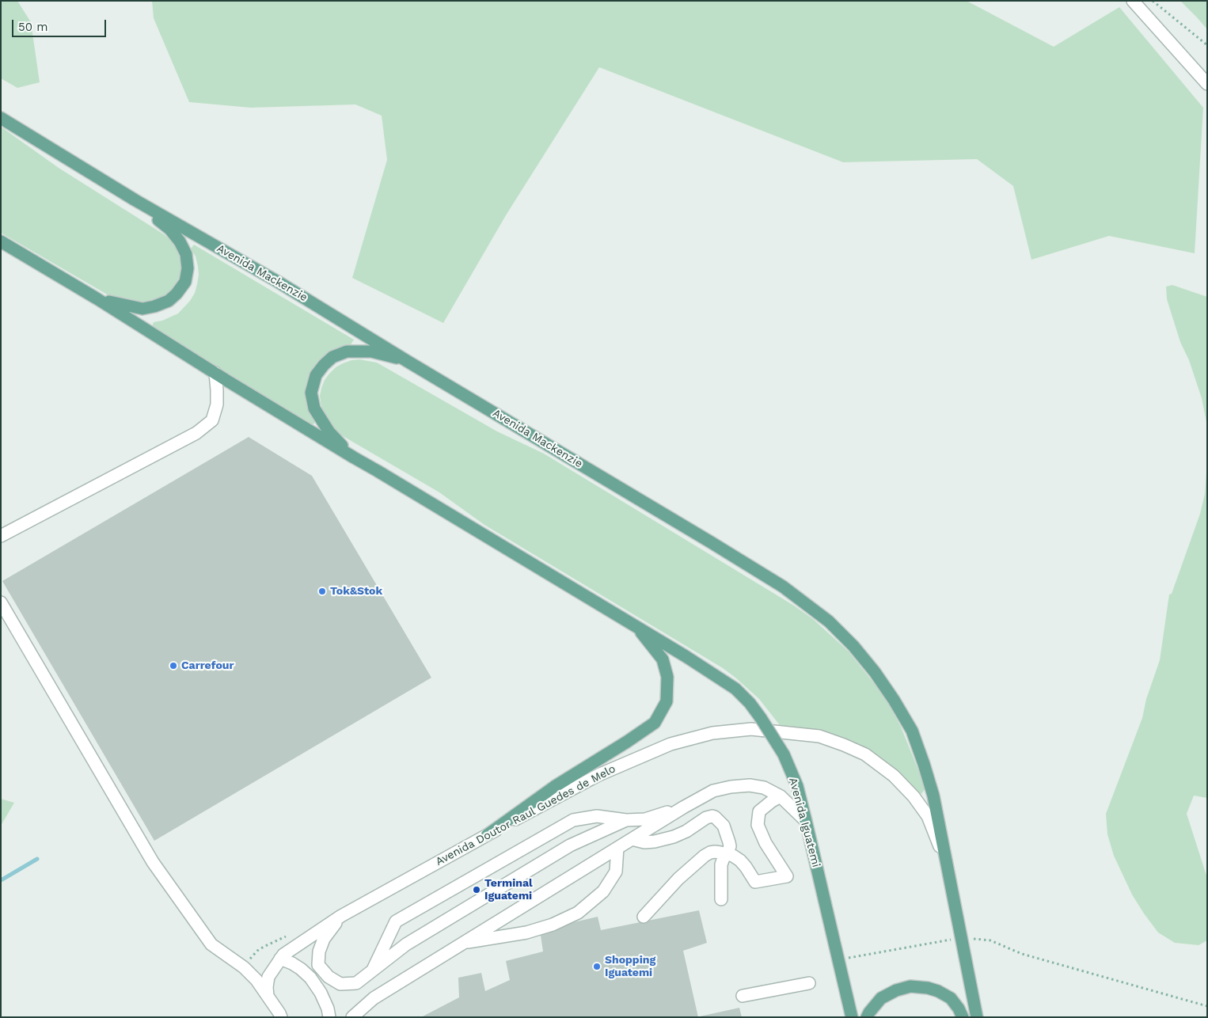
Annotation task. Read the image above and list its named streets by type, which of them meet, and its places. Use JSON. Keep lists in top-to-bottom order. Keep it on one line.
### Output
{"streets":{"main road":["Avenida Mackenzie","Avenida Iguatemi"],"street":["Avenida Doutor Raul Guedes de Melo"]},"crossings":[["Avenida Mackenzie","Avenida Doutor Raul Guedes de Melo"]],"places":["Tok&Stok","Carrefour","Terminal Iguatemi","Shopping Iguatemi"],"scale_bar":"50 m"}
